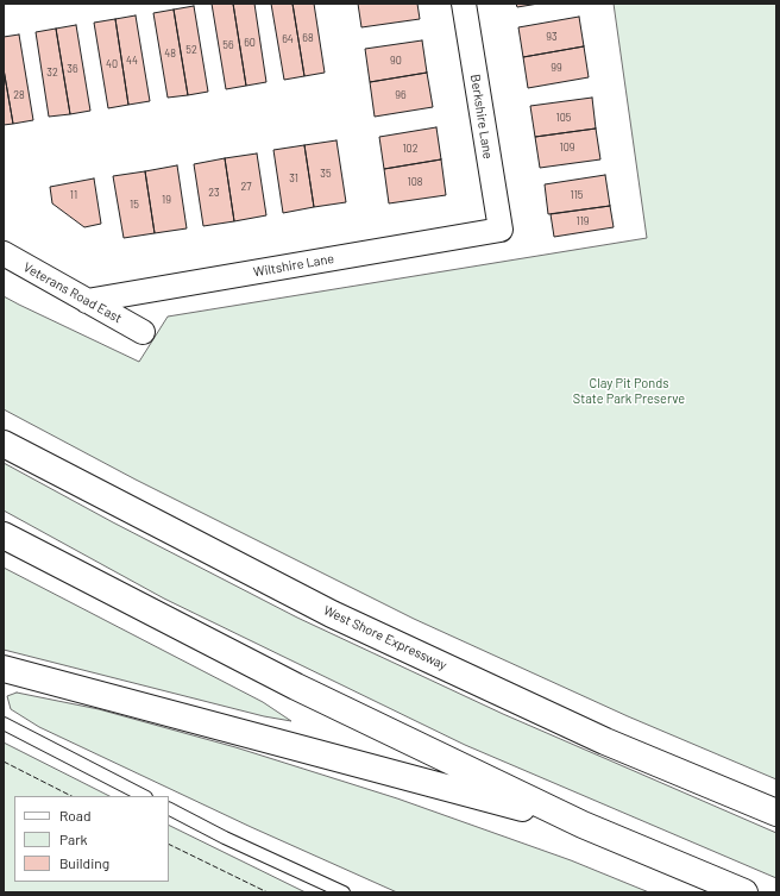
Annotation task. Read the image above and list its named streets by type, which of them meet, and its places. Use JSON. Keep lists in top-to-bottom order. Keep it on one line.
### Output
{"streets":{"highway":["West Shore Expressway"],"street":["Berkshire Lane","Wiltshire Lane","Veterans Road East"]},"crossings":[["Berkshire Lane","Wiltshire Lane"],["Wiltshire Lane","Veterans Road East"]],"parks":["Clay Pit Ponds State Park Preserve"],"house_numbers":["93","68","64","60","56","52","48","44","90","40","99","36","32","28","96","105","109","102","35","31","108","27","23","11","115","19","15","119"],"legend":["Road","Park","Building"]}
